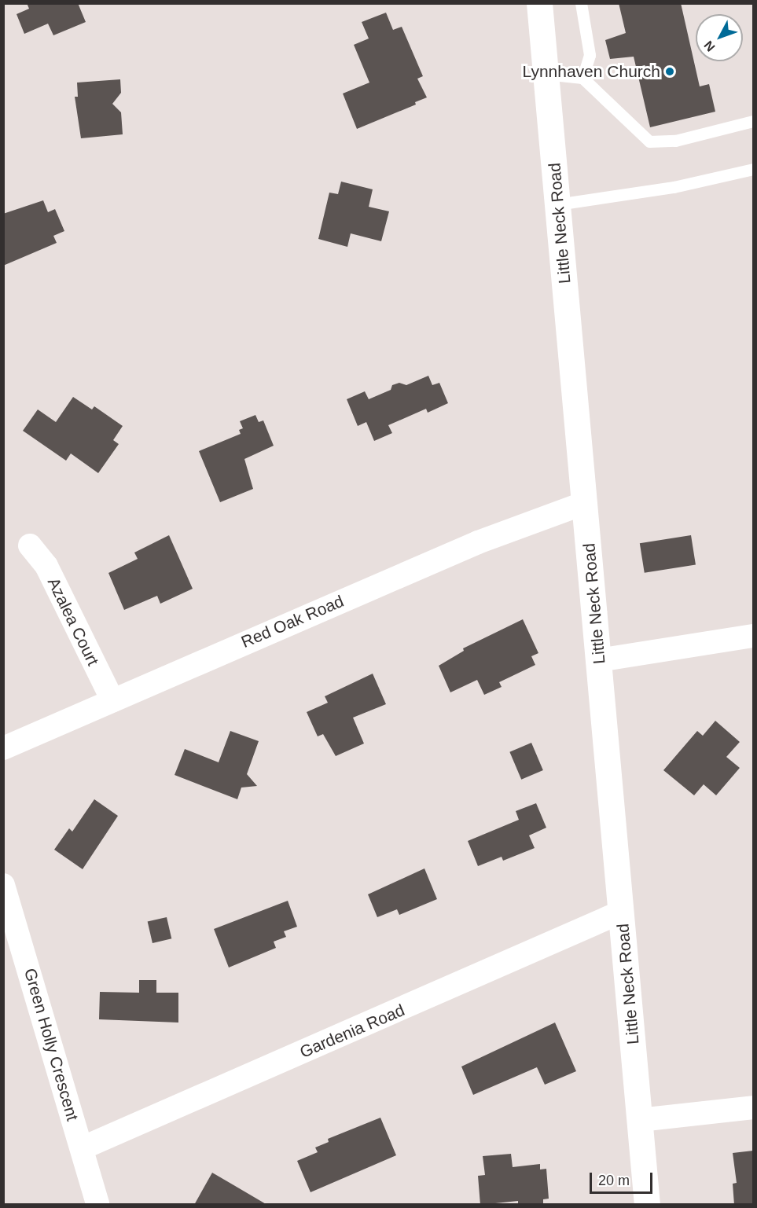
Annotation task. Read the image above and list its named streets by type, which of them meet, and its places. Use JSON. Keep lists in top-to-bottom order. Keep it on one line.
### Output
{"streets":{"street":["Little Neck Road","Azalea Court","Red Oak Road","Gardenia Road","Green Holly Crescent"]},"crossings":[["Little Neck Road","Red Oak Road"],["Little Neck Road","Gardenia Road"],["Azalea Court","Red Oak Road"],["Gardenia Road","Green Holly Crescent"]],"places":["Lynnhaven Church"],"scale_bar":"20 m","north":"bottom left"}
